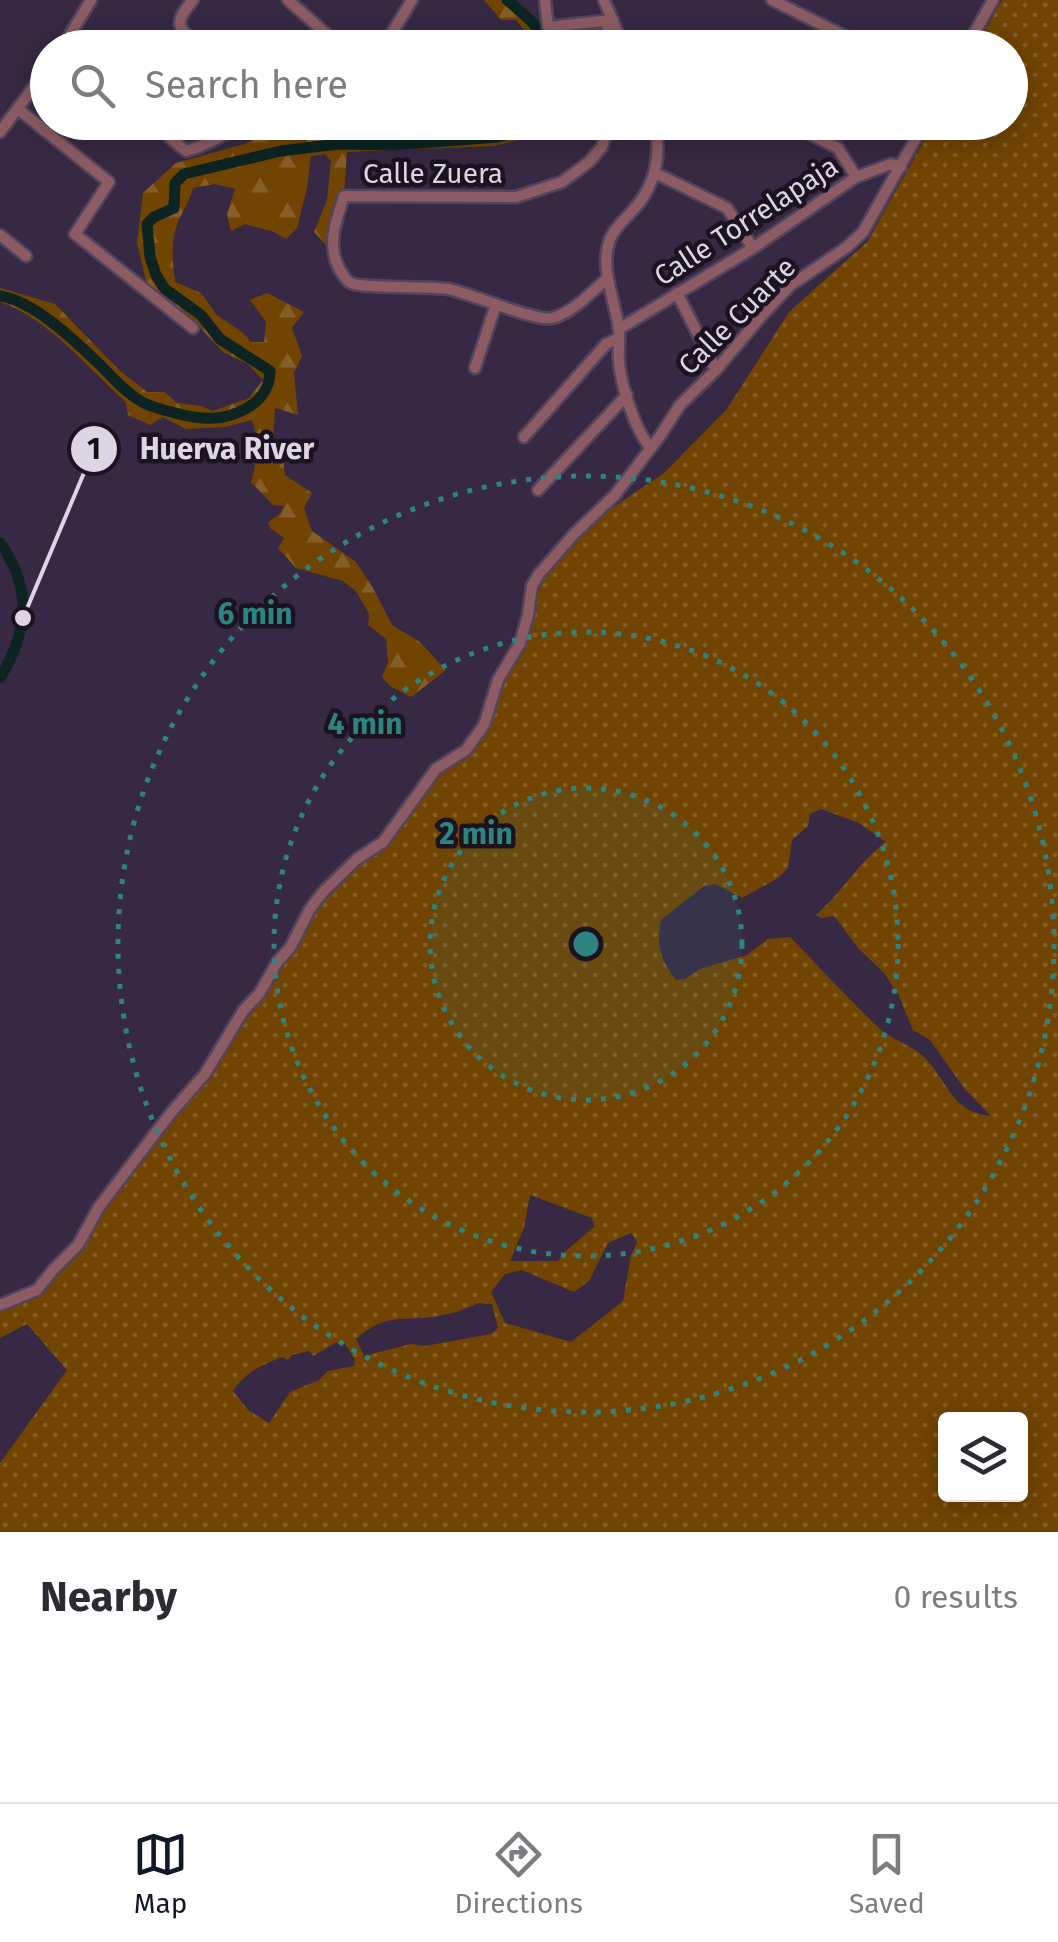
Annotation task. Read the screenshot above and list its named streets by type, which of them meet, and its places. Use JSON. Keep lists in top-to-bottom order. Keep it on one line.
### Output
{"streets":{"street":["Calle Zuera","Calle Torrelapaja","Calle Cuarte"]},"crossings":[["Calle Torrelapaja","Calle Cuarte"]],"places":["Huerva River"],"page":{"search":"Search here","heading":["Nearby","0 results"],"nav":["Map","Directions","Saved"]},"rings":["6 min","4 min","2 min"]}
